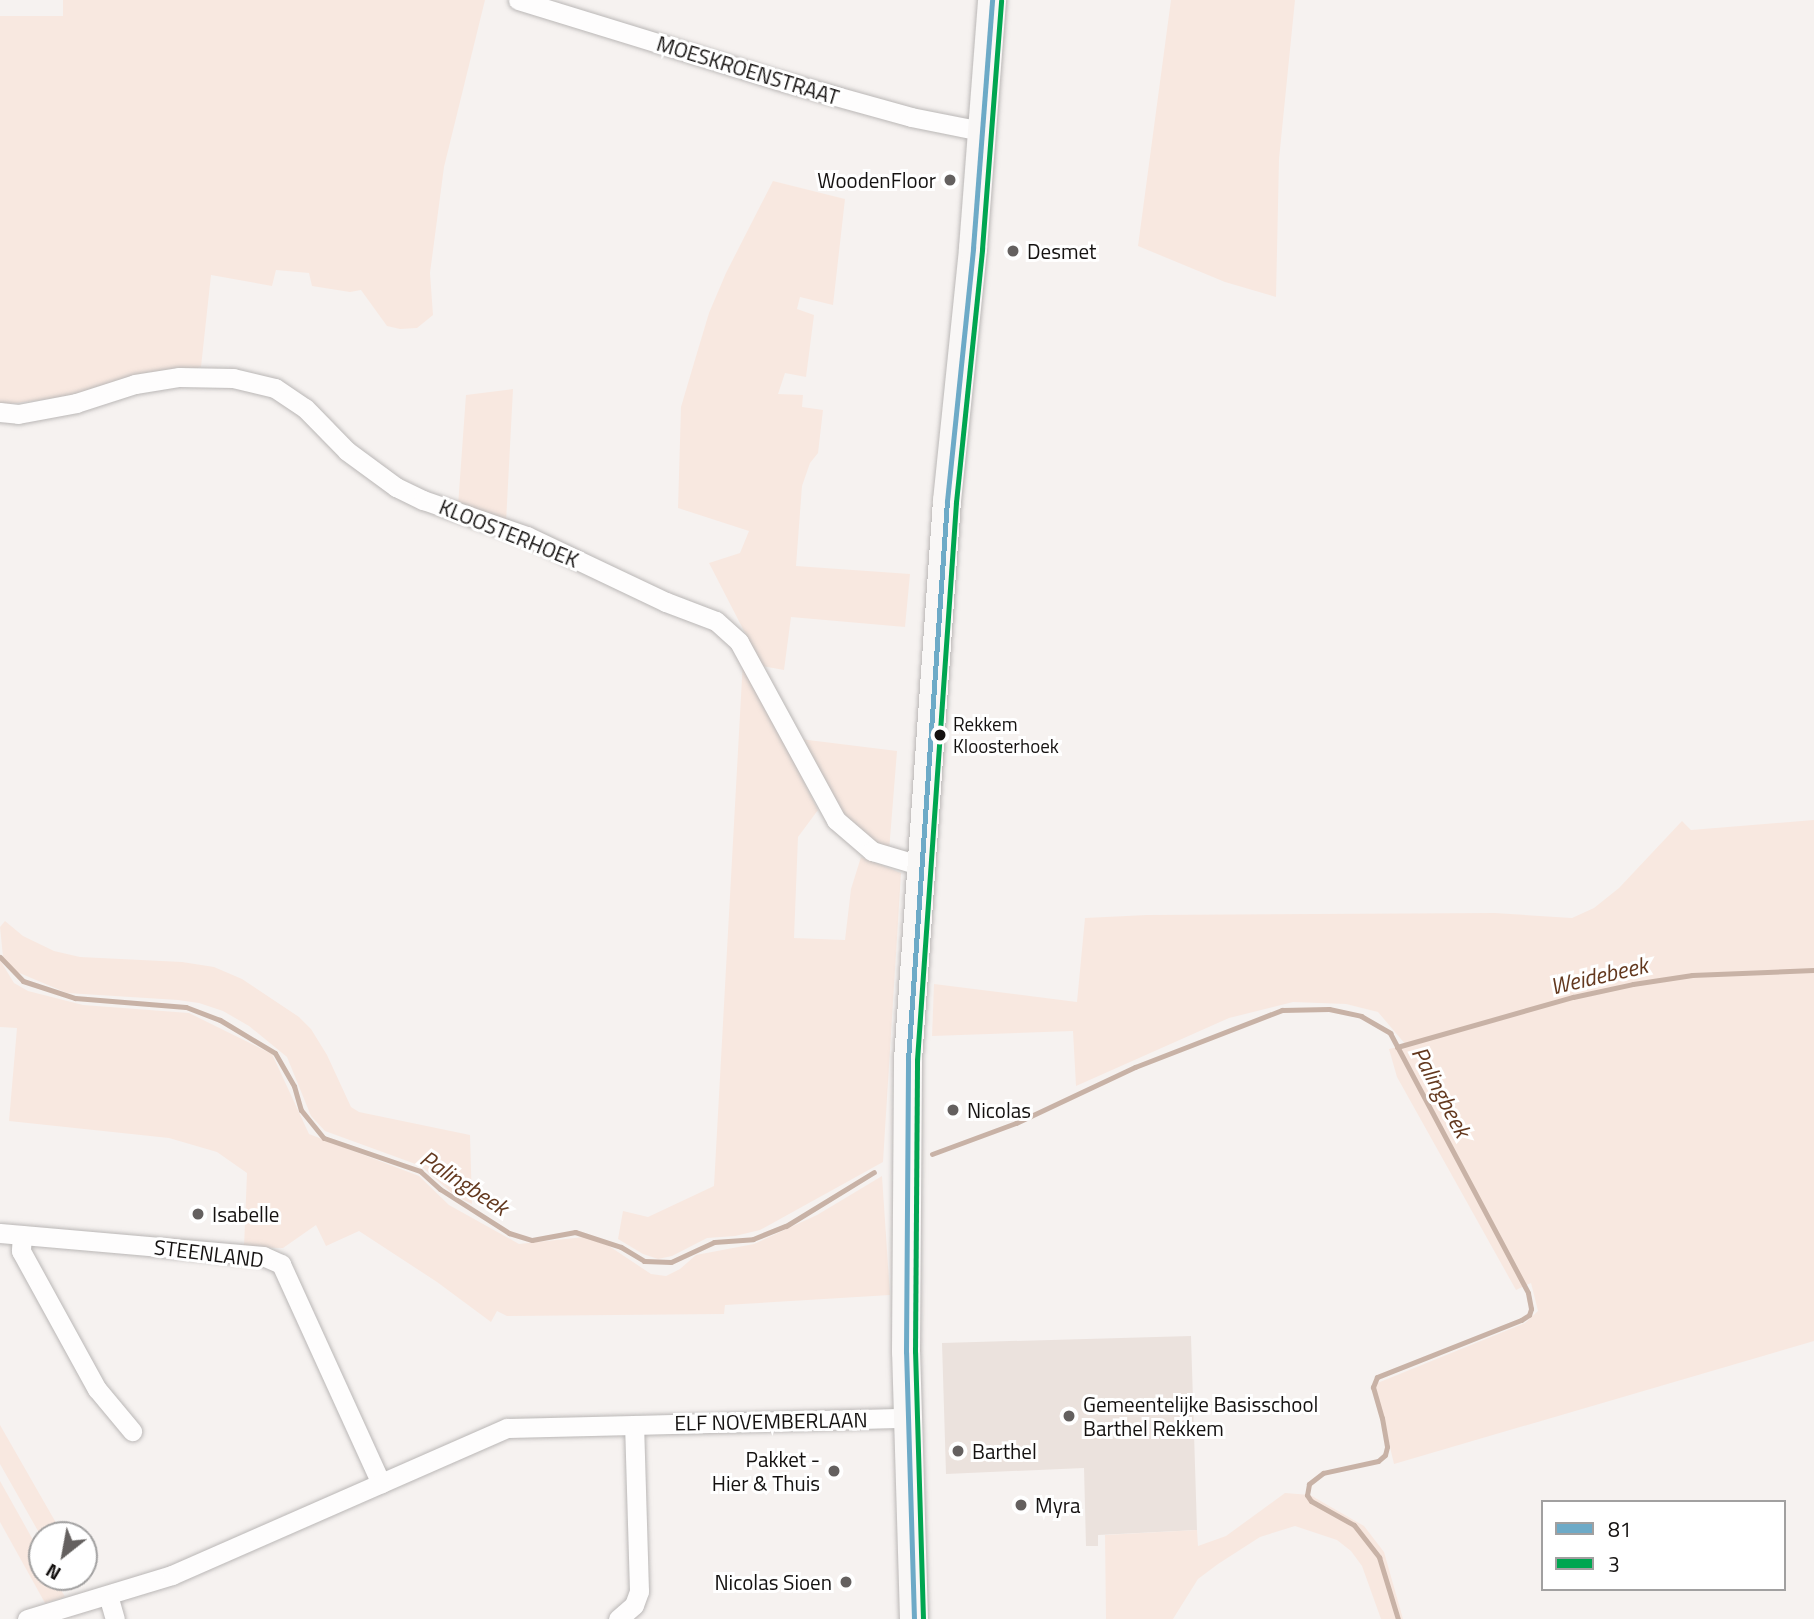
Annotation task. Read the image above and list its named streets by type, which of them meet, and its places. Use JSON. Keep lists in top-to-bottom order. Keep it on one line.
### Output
{"streets":{"street":["MOESKROENSTRAAT","KLOOSTERHOEK","STEENLAND","ELF NOVEMBERLAAN"]},"crossings":[["STEENLAND","ELF NOVEMBERLAAN"]],"water":["Weidebeek","Palingbeek"],"places":["WoodenFloor","Desmet","Rekkem Kloosterhoek","Nicolas","Isabelle","Gemeentelijke Basisschool Barthel Rekkem","Barthel","Pakket - Hier & Thuis","Myra","Nicolas Sioen"],"lines":["transit line 81","transit line 3"],"legend":["81","3"],"north":"bottom left"}
